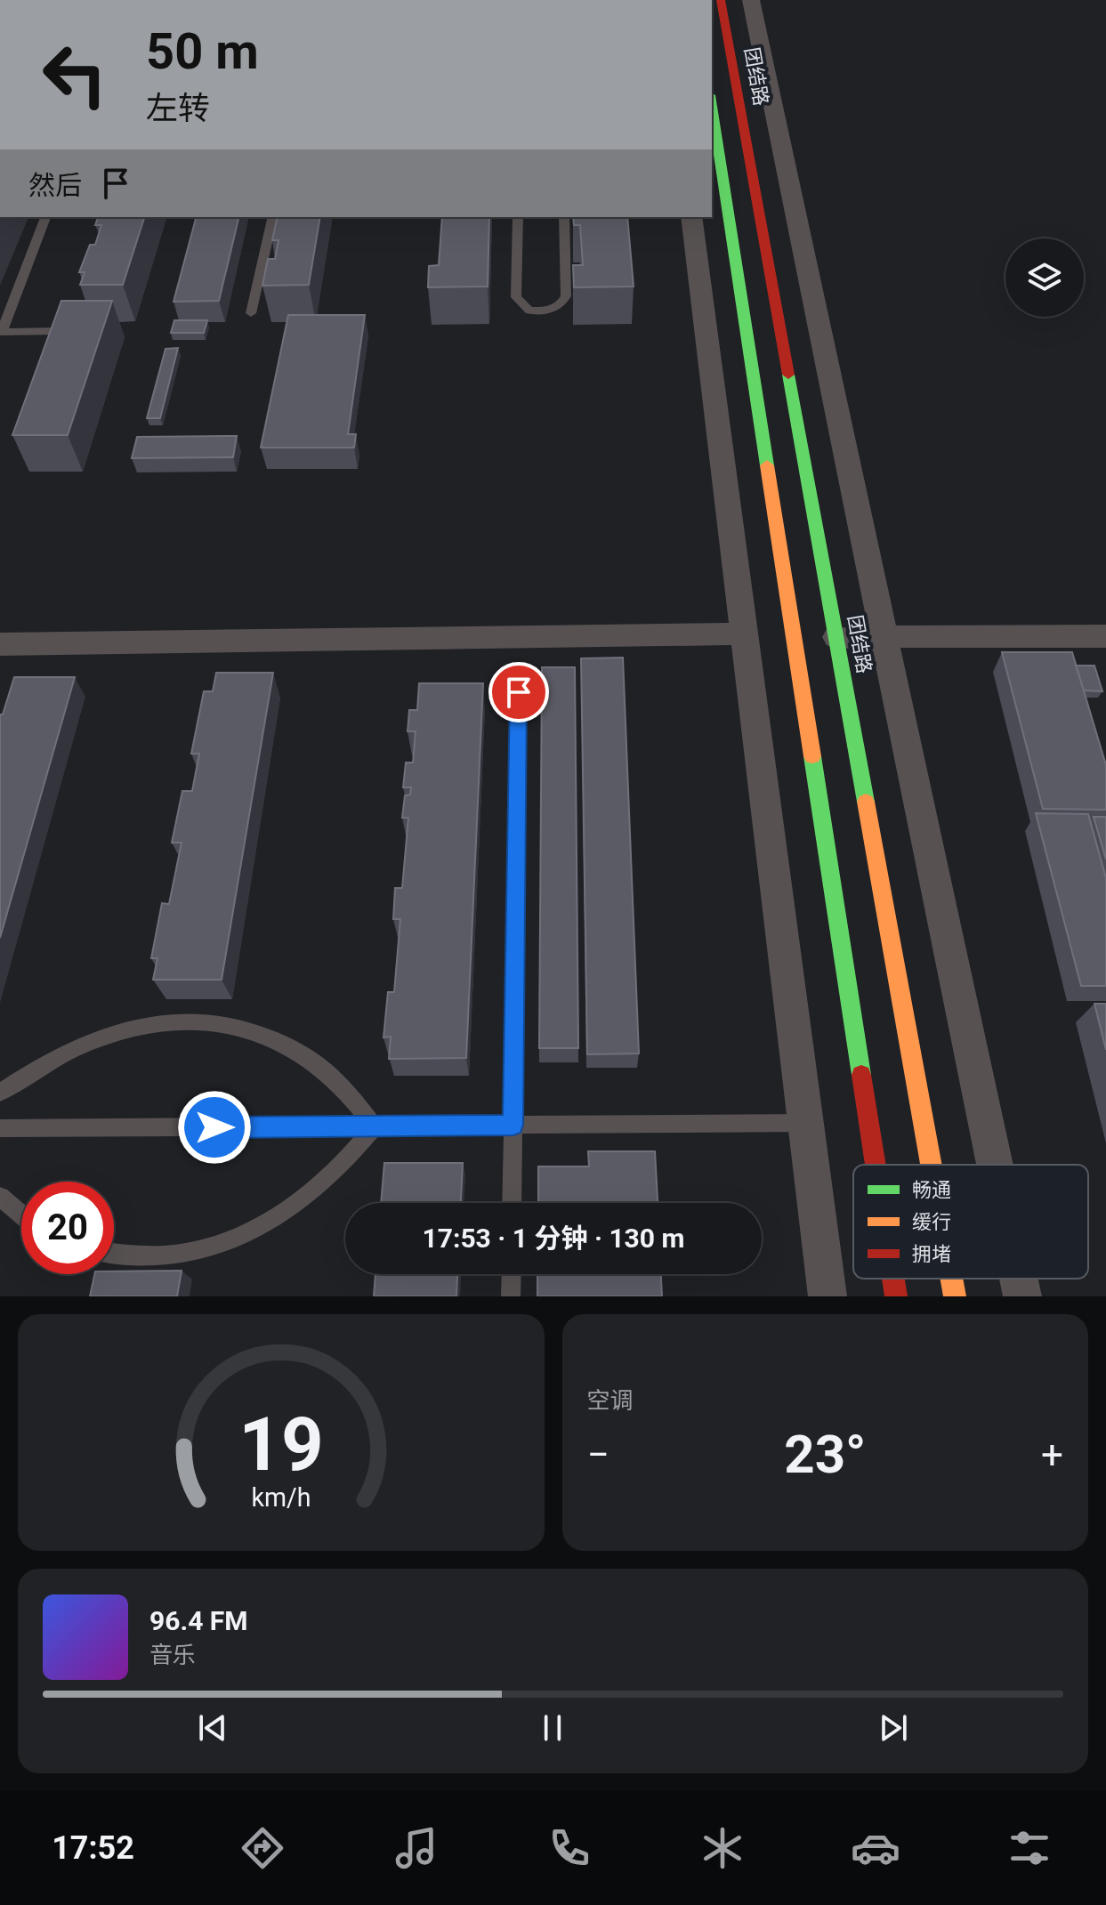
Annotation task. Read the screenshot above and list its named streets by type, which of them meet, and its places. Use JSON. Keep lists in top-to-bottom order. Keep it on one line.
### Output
{"streets":{"main road":["团结路"]},"legend":["畅通","缓行","拥堵"],"page":{"turn":["50 m","左转"],"then":"然后","limit":"20","trip":"17:53 · 1 分钟 · 130 m","tile":"空调","heat":["−","23°","+"],"song":["96.4 FM","音乐"],"tabs":"17:52","gauge":["19","km/h"]}}
